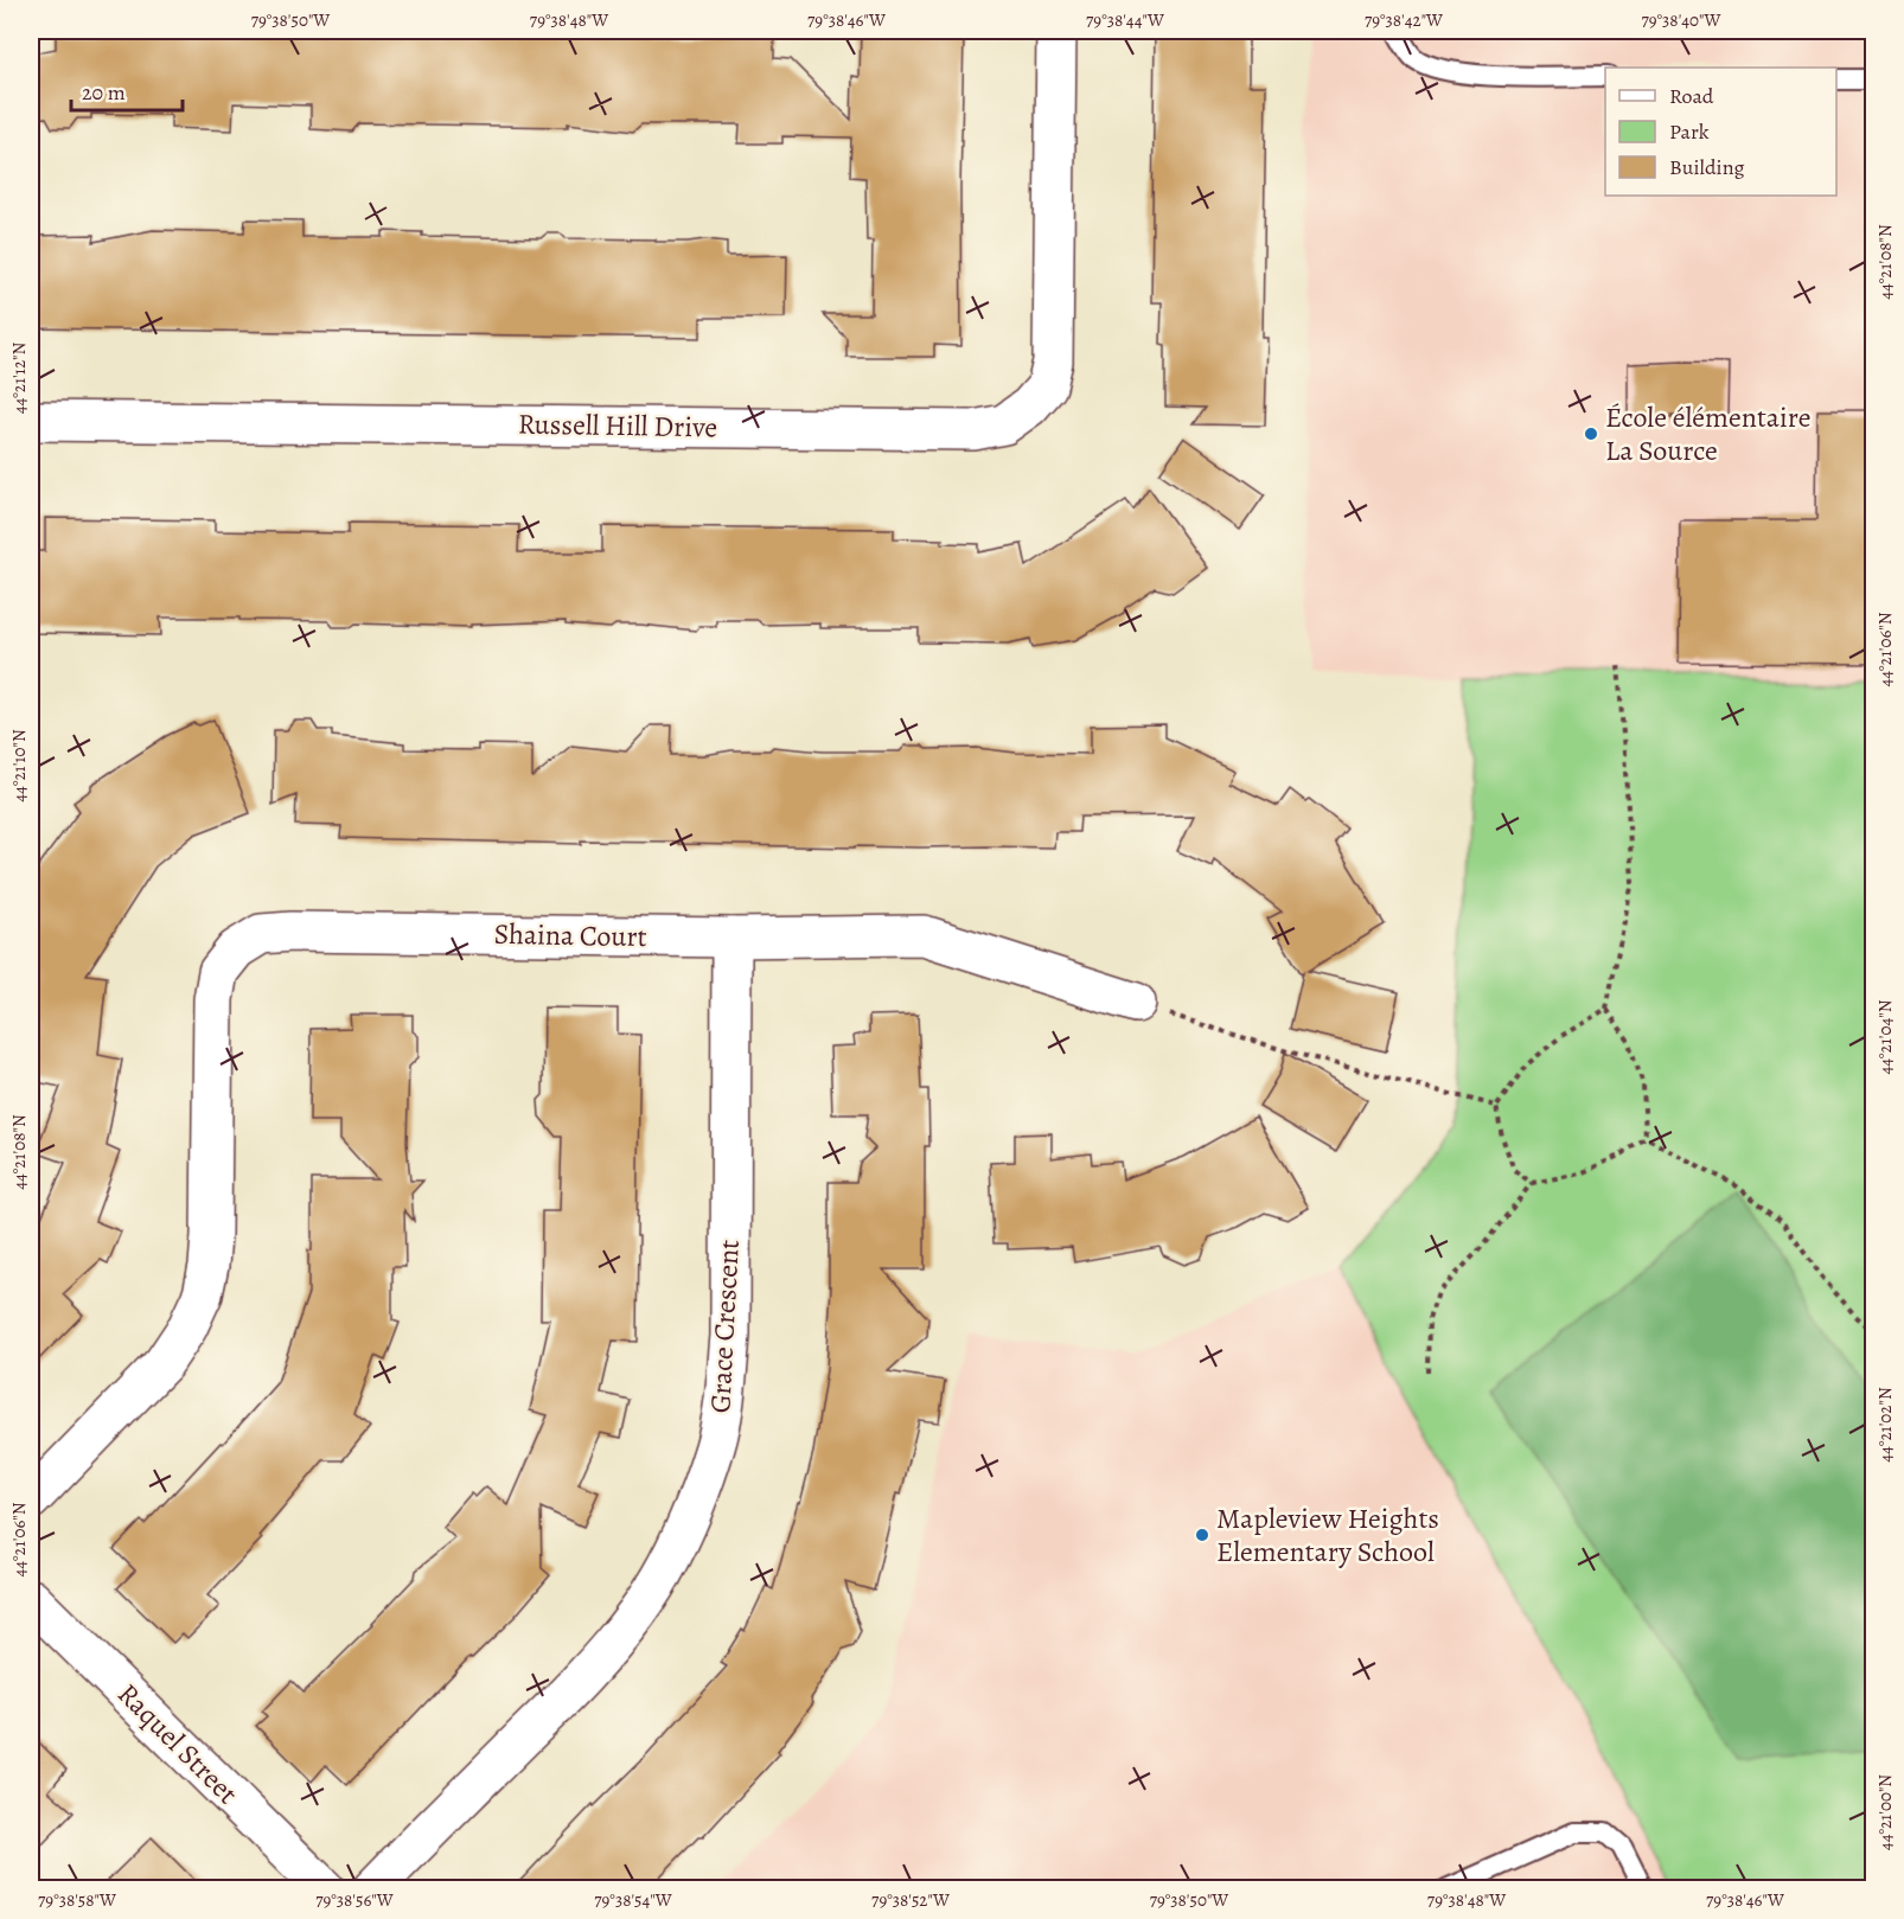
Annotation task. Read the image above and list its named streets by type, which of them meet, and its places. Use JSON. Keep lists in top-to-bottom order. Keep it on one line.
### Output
{"streets":{"street":["Russell Hill Drive","Shaina Court","Grace Crescent","Raquel Street"]},"crossings":[["Shaina Court","Grace Crescent"]],"places":["École élémentaire La Source","Mapleview Heights Elementary School"],"legend":["Road","Park","Building"],"scale_bar":"20 m","coordinates":["79°38'50\"W","79°38'48\"W","79°38'46\"W","79°38'44\"W","79°38'42\"W","79°38'40\"W","44°21'08\"N","44°21'12\"N","44°21'06\"N","44°21'10\"N","44°21'04\"N","44°21'02\"N","44°21'00\"N","79°38'58\"W","79°38'56\"W","79°38'54\"W","79°38'52\"W"]}
